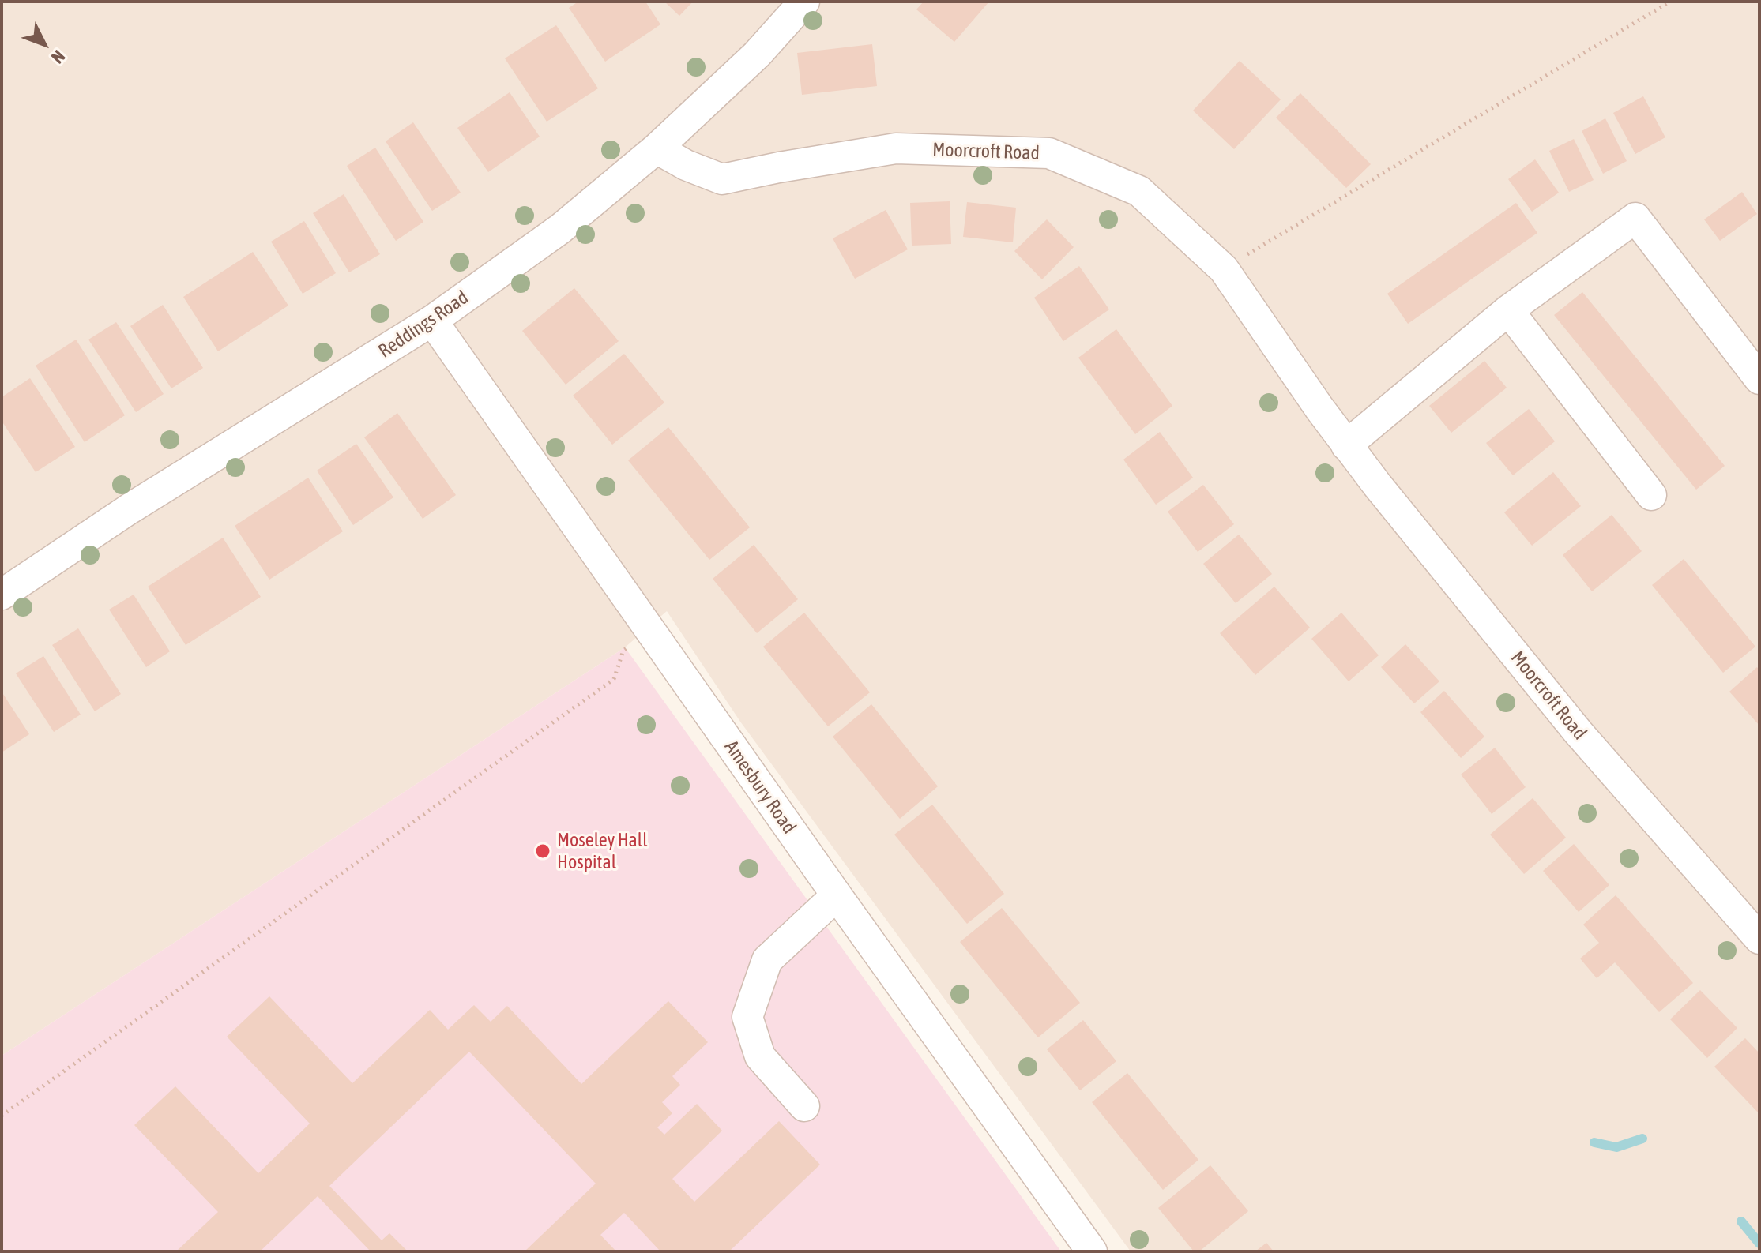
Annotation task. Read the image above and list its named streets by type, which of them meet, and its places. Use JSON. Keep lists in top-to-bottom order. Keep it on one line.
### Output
{"streets":{"street":["Moorcroft Road","Reddings Road","Amesbury Road"]},"crossings":[["Moorcroft Road","Reddings Road"],["Reddings Road","Amesbury Road"]],"places":["Moseley Hall Hospital"],"north":"bottom right"}
